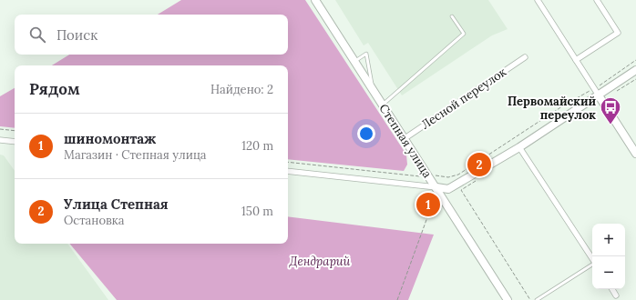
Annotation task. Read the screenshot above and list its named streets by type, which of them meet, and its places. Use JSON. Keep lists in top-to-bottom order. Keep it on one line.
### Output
{"streets":{"main road":["Степная улица"],"street":["Лесной переулок"]},"crossings":[["Лесной переулок","Степная улица"]],"parks":["Дендрарий"],"places":{"bus stop":["Первомайский переулок"]},"page":{"search":"Поиск","heading":["Рядом","Найдено: 2"],"list":[{"mark":"1","name":"шиномонтаж","note":"Магазин · Степная улица","value":"120 m"},{"mark":"2","name":"Улица Степная","note":"Остановка","value":"150 m"}],"pins":["2","1"],"map_buttons":["+","−"]}}
